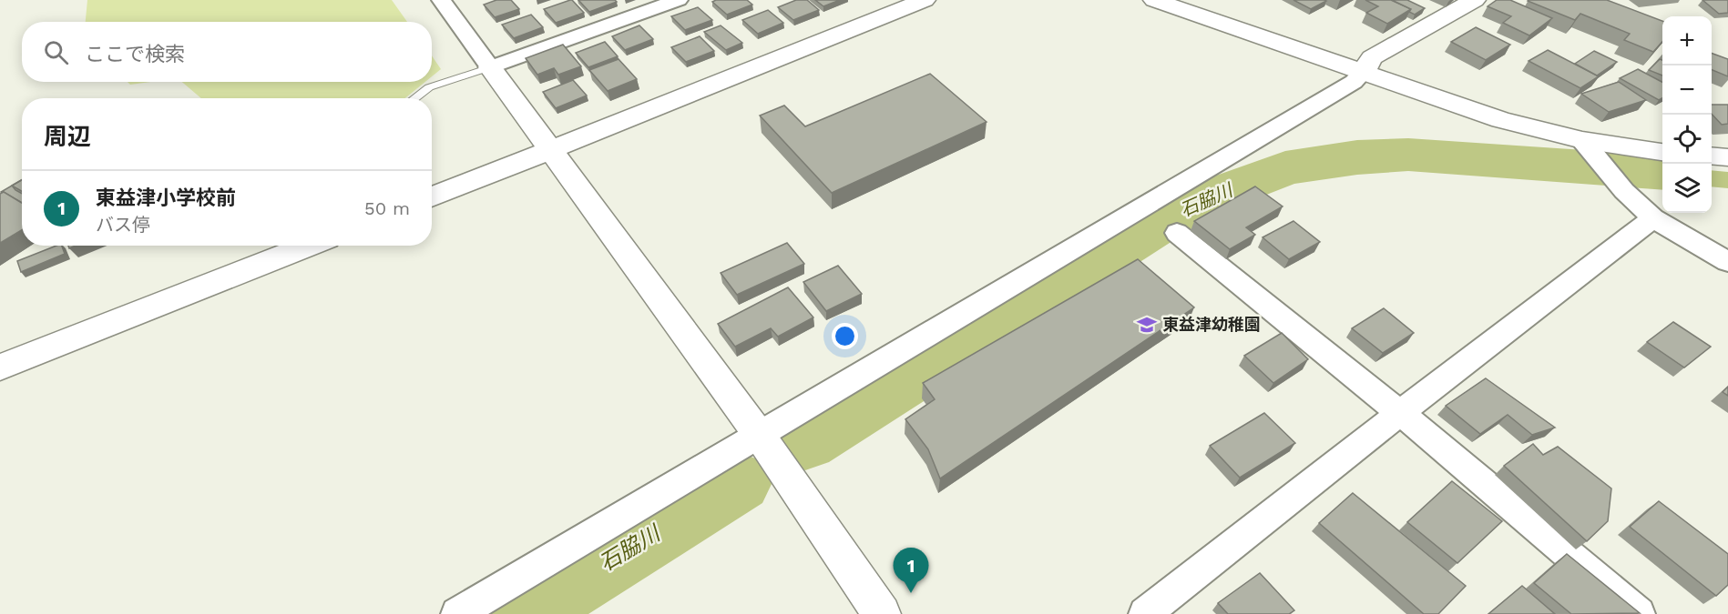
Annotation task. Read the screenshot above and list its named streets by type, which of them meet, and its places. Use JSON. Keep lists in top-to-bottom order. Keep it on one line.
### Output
{"water":["石脇川"],"places":{"school or university":["東益津幼稚園"]},"page":{"map_buttons":["+","−"],"search":"ここで検索","heading":"周辺","list":[{"mark":"1","name":"東益津小学校前","note":"バス停","value":"50 m"}],"pins":"1"}}
